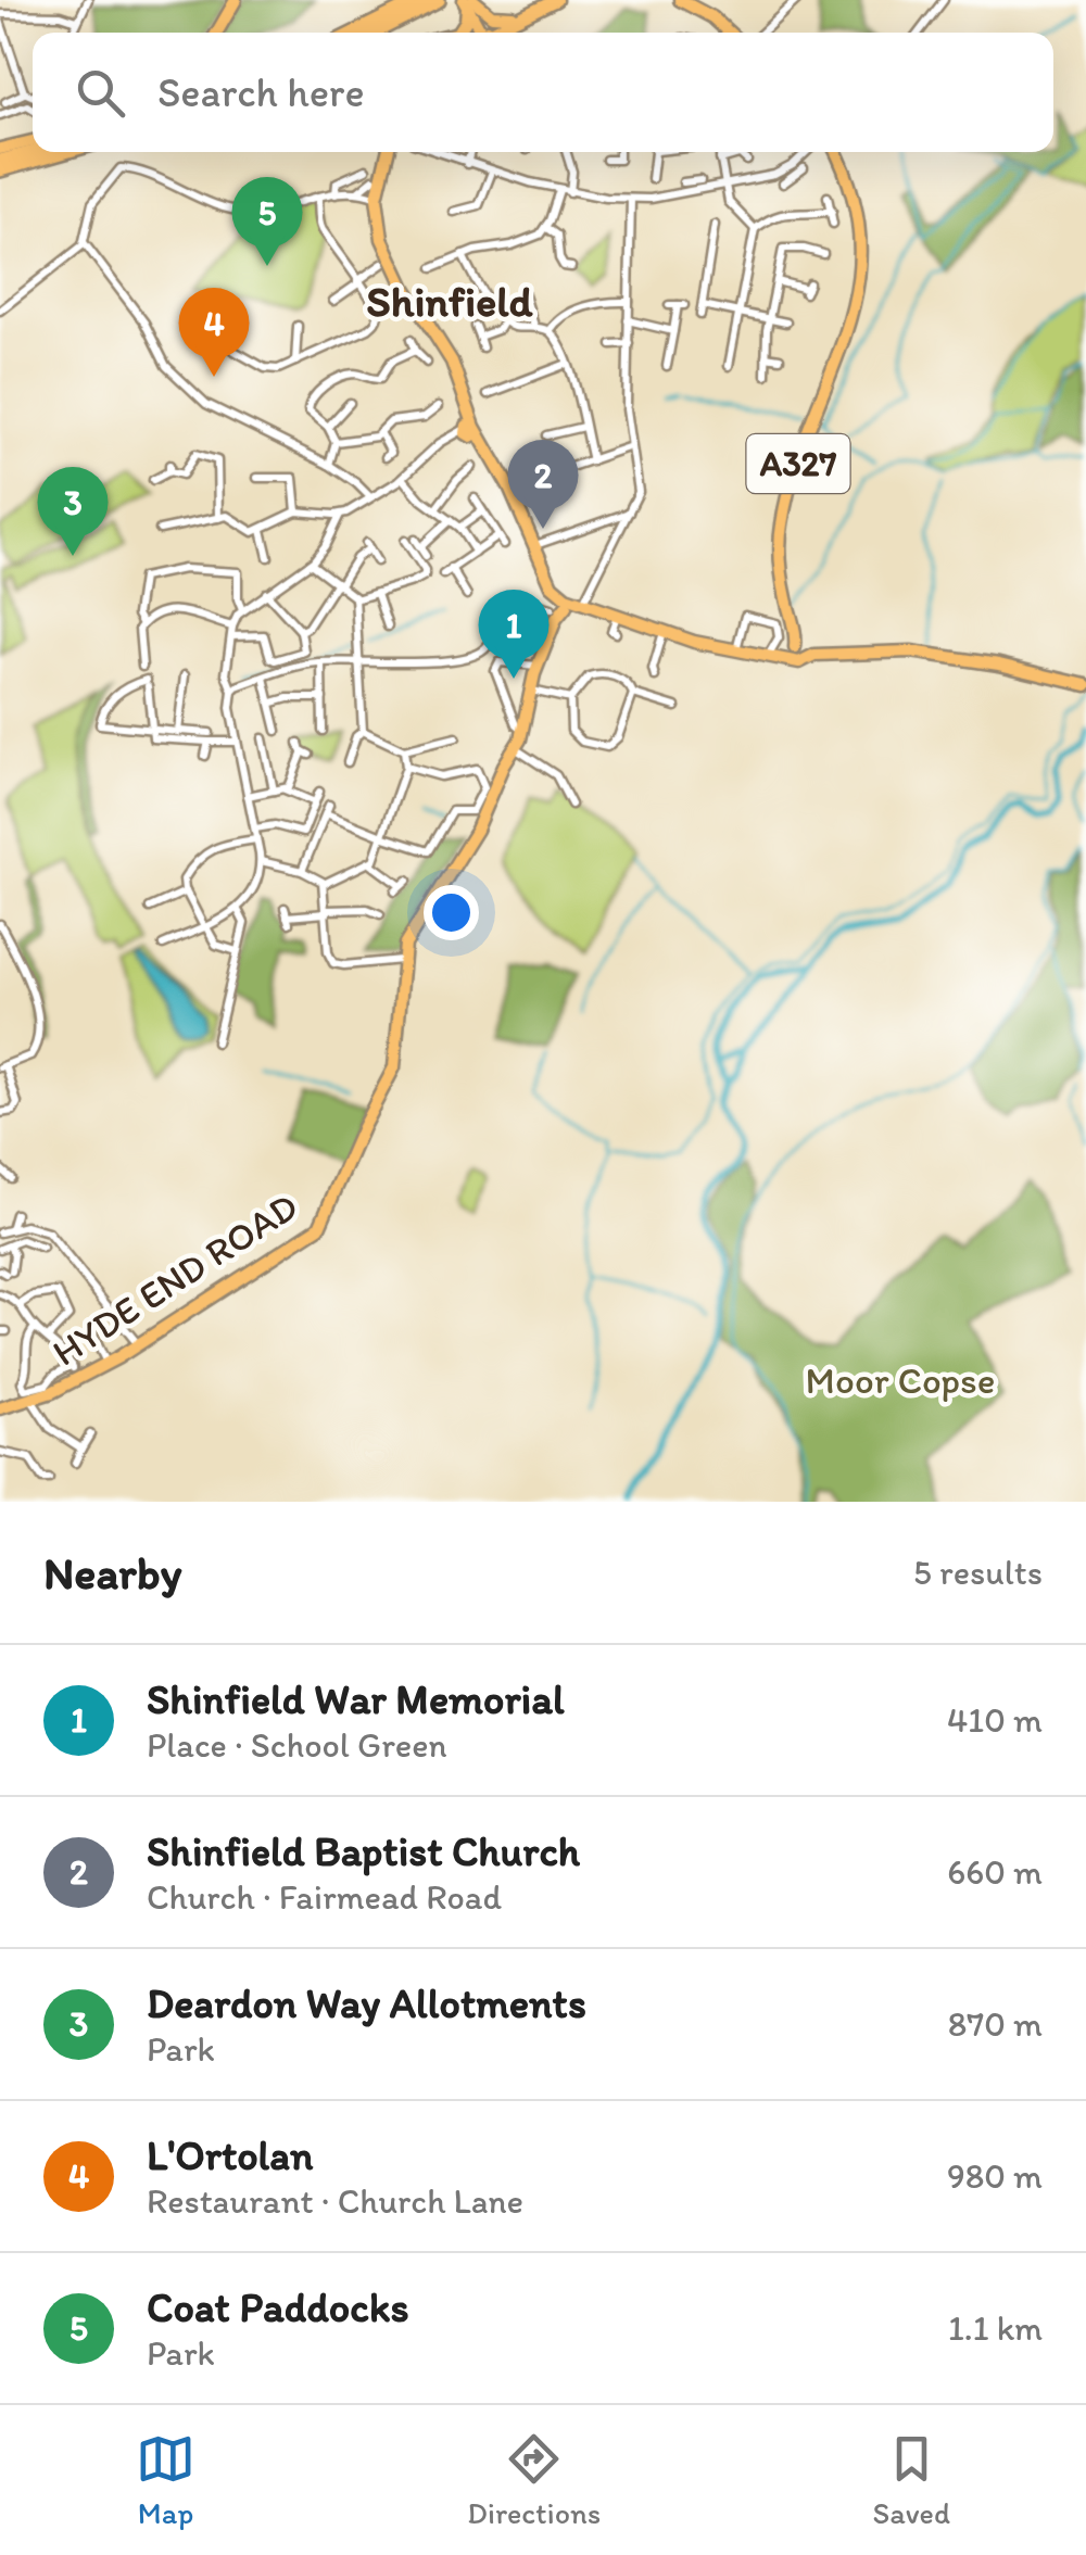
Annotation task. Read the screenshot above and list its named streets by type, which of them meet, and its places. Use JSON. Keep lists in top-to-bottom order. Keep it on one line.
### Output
{"streets":{"main road":["A327","HYDE END ROAD"]},"districts":["Shinfield"],"parks":["Moor Copse"],"page":{"search":"Search here","pins":["5","4","2","3","1"],"heading":["Nearby","5 results"],"list":[{"mark":"1","name":"Shinfield War Memorial","note":"Place · School Green","value":"410 m"},{"mark":"2","name":"Shinfield Baptist Church","note":"Church · Fairmead Road","value":"660 m"},{"mark":"3","name":"Deardon Way Allotments","note":"Park","value":"870 m"},{"mark":"4","name":"L'Ortolan","note":"Restaurant · Church Lane","value":"980 m"},{"mark":"5","name":"Coat Paddocks","note":"Park","value":"1.1 km"}],"nav":["Map","Directions","Saved"]}}
